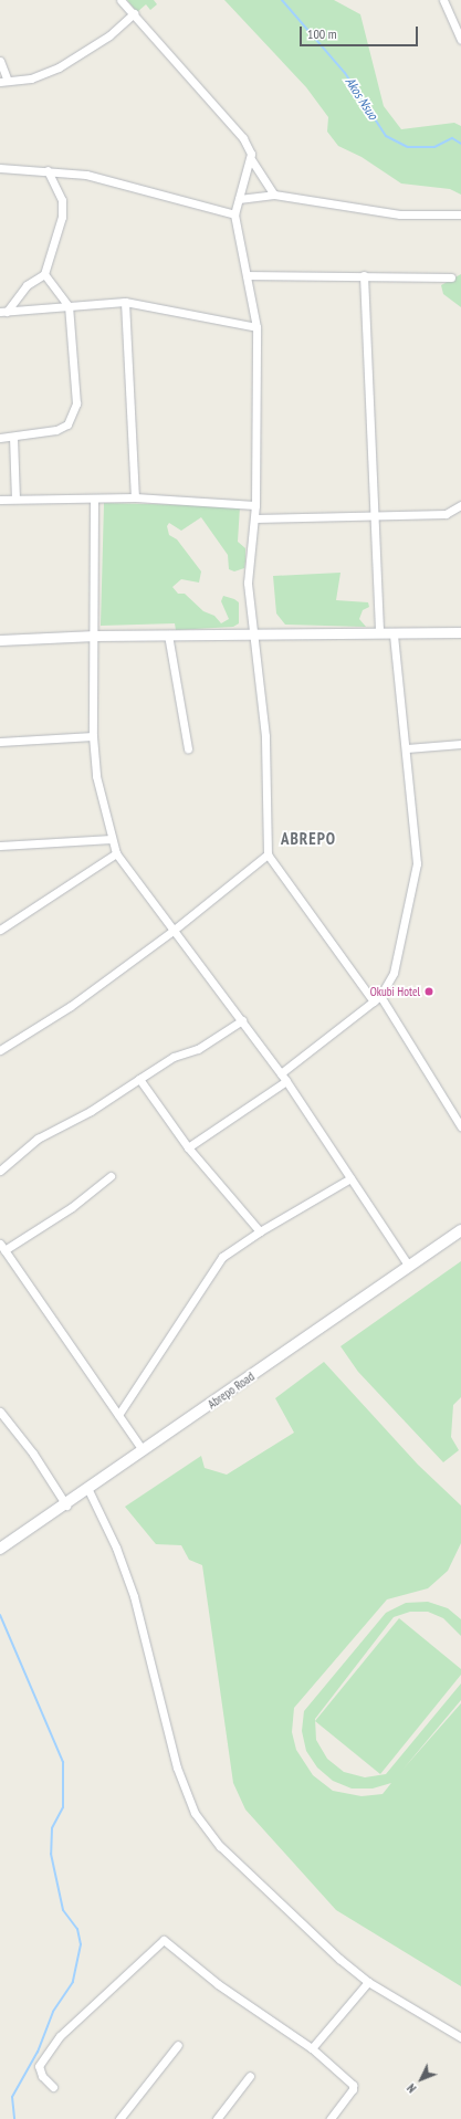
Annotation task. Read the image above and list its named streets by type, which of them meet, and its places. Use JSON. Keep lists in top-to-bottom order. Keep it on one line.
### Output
{"streets":{"main road":["Abrepo Road"]},"districts":["ABREPO"],"water":["Akos Nsuo"],"places":["Okubi Hotel"],"scale_bar":"100 m","north":"bottom left"}
